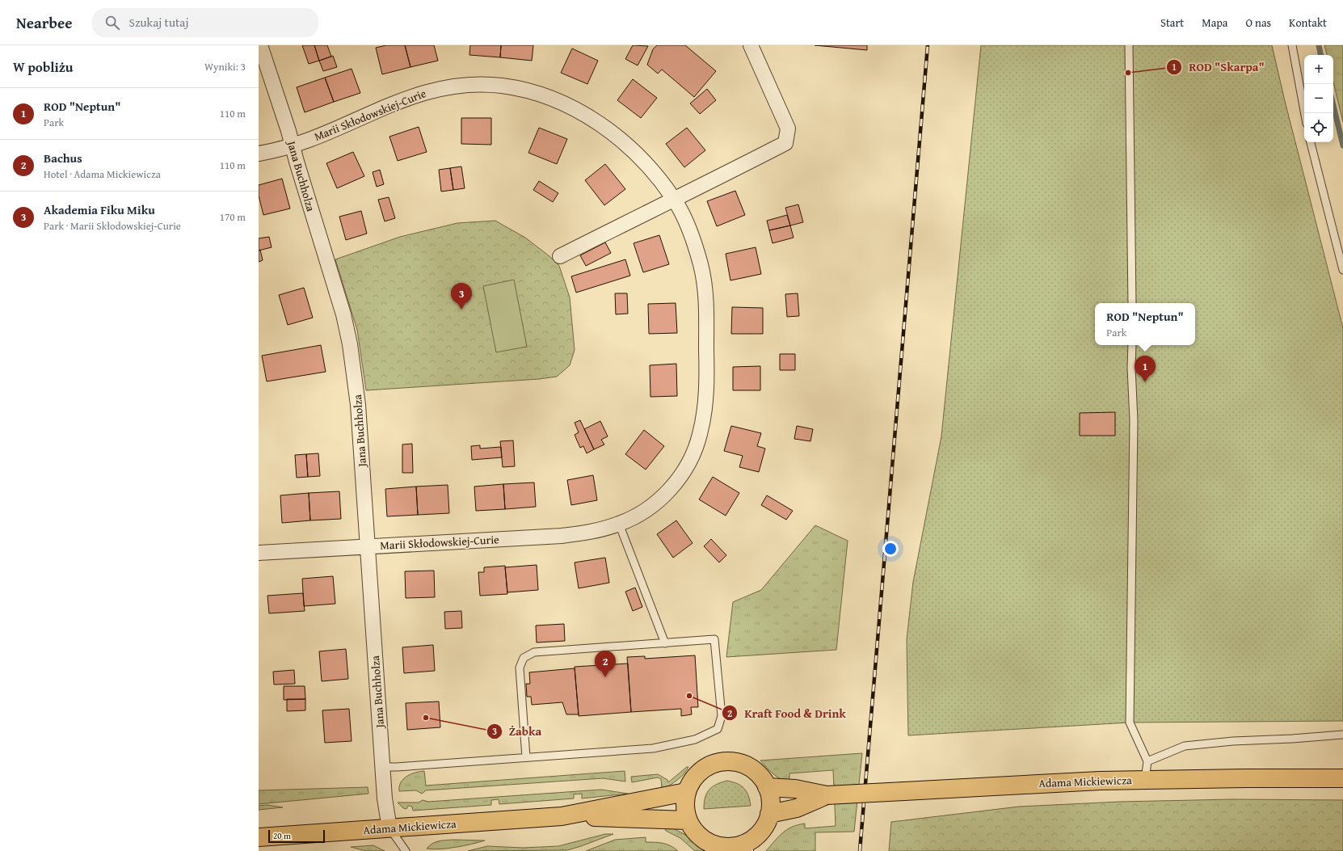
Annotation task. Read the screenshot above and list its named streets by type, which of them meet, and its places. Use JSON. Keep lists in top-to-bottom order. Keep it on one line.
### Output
{"streets":{"main road":["Adama Mickiewicza"],"street":["Marii Skłodowskiej-Curie","Jana Buchholza"]},"crossings":[["Marii Skłodowskiej-Curie","Jana Buchholza"],["Jana Buchholza","Adama Mickiewicza"]],"places":["ROD \"Skarpa\"","Kraft Food & Drink","Żabka"],"scale_bar":"20 m","page":{"header":"Nearbee","search":"Szukaj tutaj","nav":["Start","Mapa","O nas","Kontakt"],"heading":["W pobliżu","Wyniki: 3"],"map_buttons":["+","−"],"list":[{"mark":"1","name":"ROD \"Neptun\"","note":"Park","value":"110 m"},{"mark":"2","name":"Bachus","note":"Hotel · Adama Mickiewicza","value":"110 m"},{"mark":"3","name":"Akademia Fiku Miku","note":"Park · Marii Skłodowskiej-Curie","value":"170 m"}],"pins":["3","1","2"],"popup":["ROD \"Neptun\"","Park"],"scale":"20 m"}}
